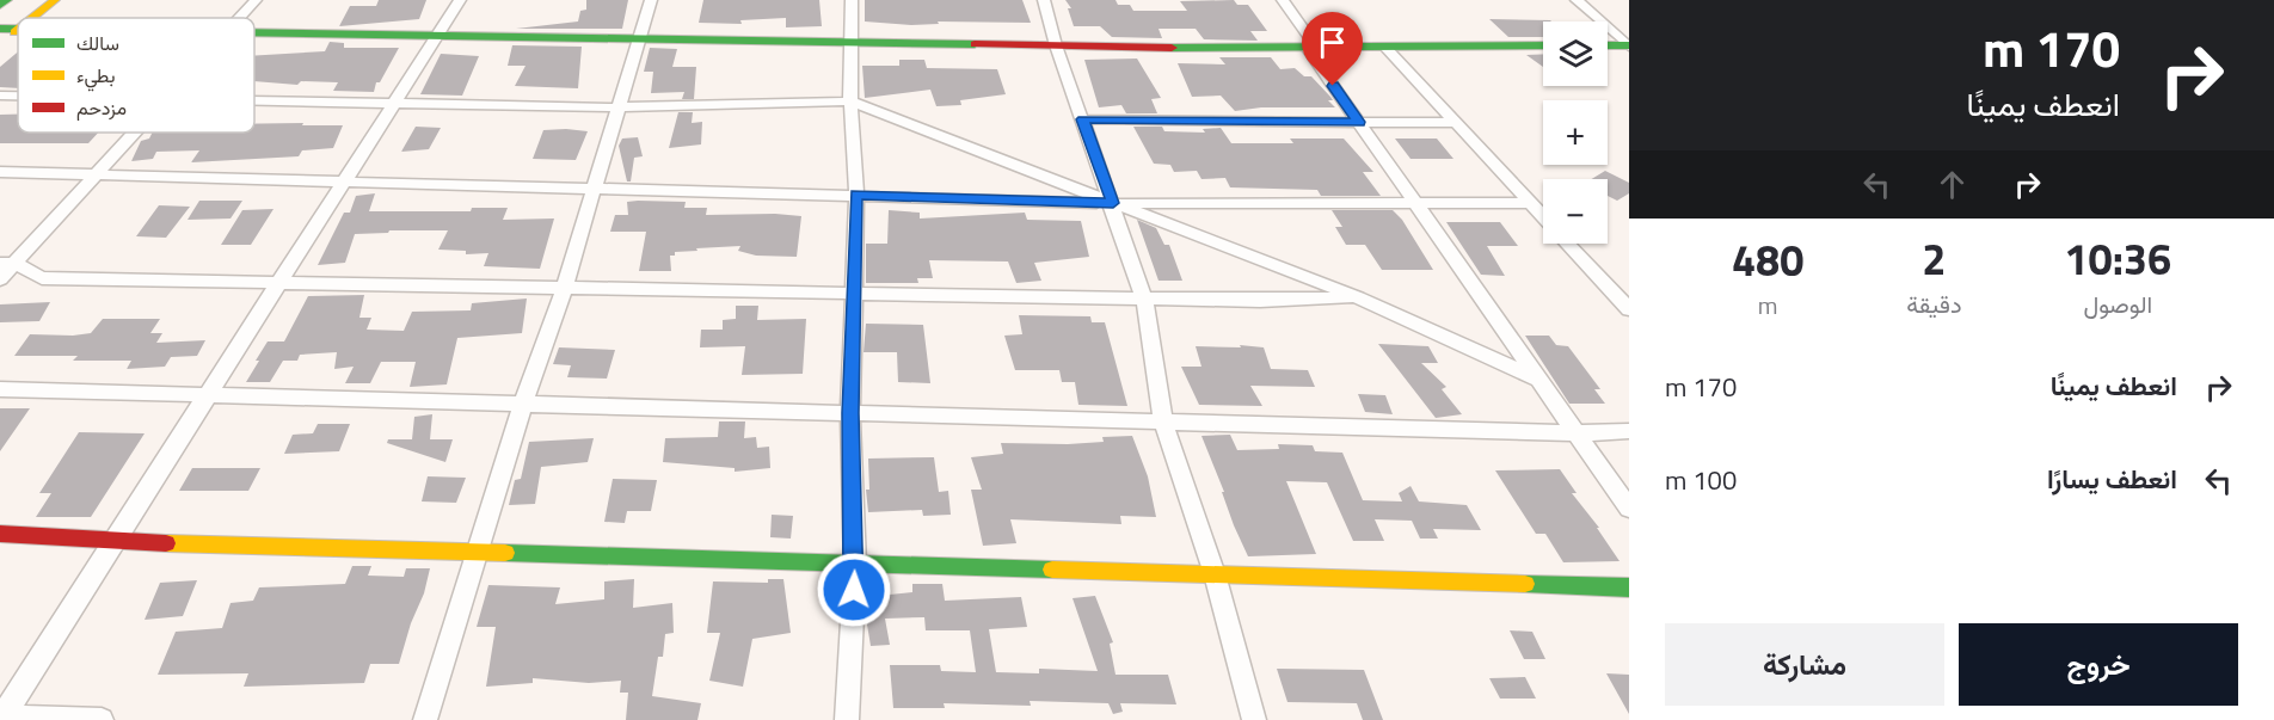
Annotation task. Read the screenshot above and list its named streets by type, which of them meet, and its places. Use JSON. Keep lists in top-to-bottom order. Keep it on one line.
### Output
{"legend":["سالك","بطيء","مزدحم"],"page":{"turn":["170 m","انعطف يمينًا"],"map_buttons":["+","−"],"eta":["10:36","الوصول","2","دقيقة","480","m"],"list":[{"name":"انعطف يمينًا","value":"170 m"},{"name":"انعطف يسارًا","value":"100 m"}],"buttons":["خروج","مشاركة"]}}
